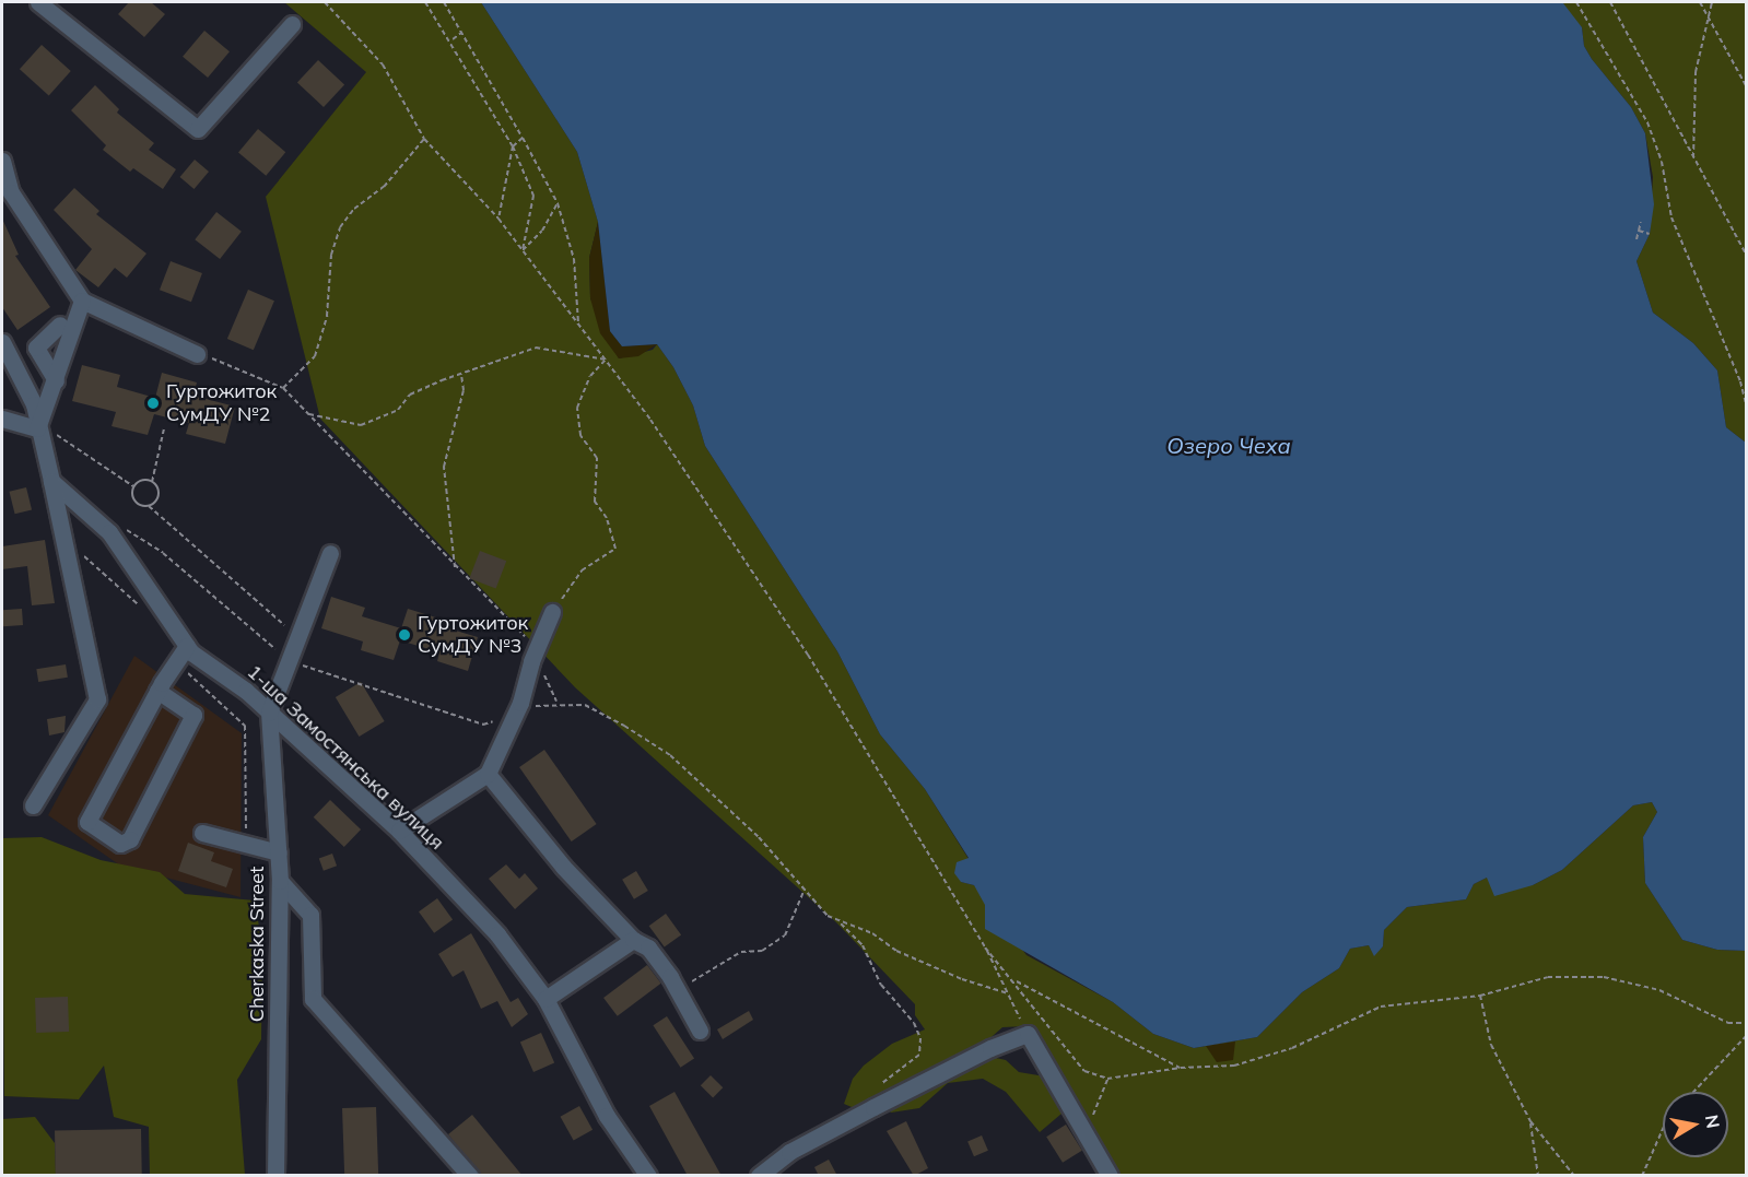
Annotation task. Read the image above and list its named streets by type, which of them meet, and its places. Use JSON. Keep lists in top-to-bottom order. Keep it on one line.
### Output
{"streets":{"street":["1-ша Замостянська вулиця","Cherkaska Street"]},"crossings":[["1-ша Замостянська вулиця","Cherkaska Street"]],"water":["Озеро Чеха"],"places":["Гуртожиток СумДУ №2","Гуртожиток СумДУ №3"],"north":"right"}
